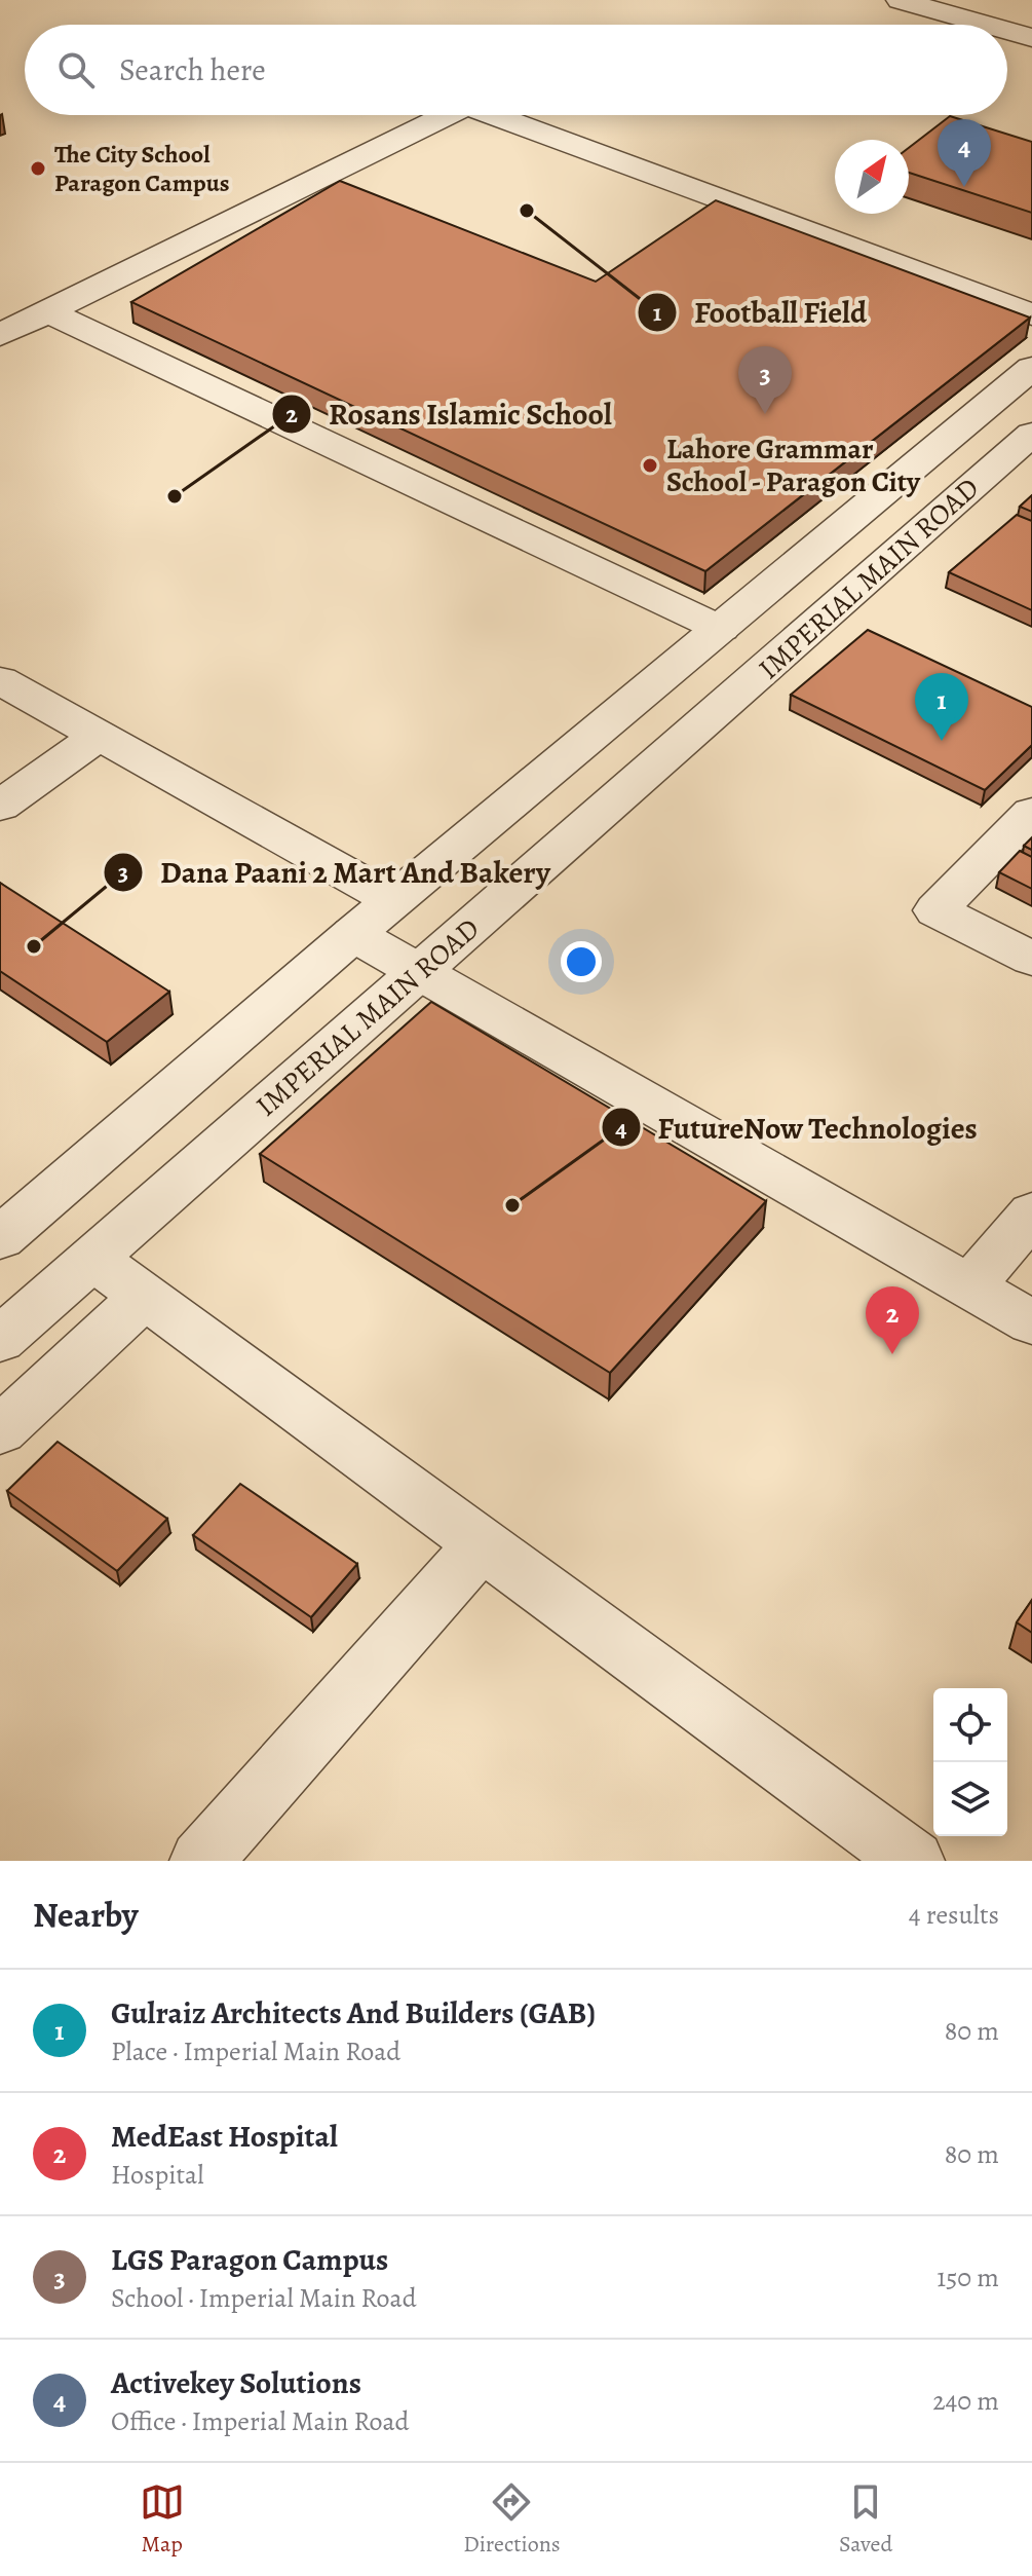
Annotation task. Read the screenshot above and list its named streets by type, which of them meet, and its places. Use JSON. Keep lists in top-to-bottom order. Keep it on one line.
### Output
{"streets":{"street":["IMPERIAL MAIN ROAD"]},"places":["The City School Paragon Campus","Football Field","Lahore Grammar School - Paragon City","Rosans Islamic School","Dana Paani 2 Mart And Bakery","FutureNow Technologies"],"north":"top right","page":{"search":"Search here","pins":["4","3","1","2"],"heading":["Nearby","4 results"],"list":[{"mark":"1","name":"Gulraiz Architects And Builders (GAB)","note":"Place · Imperial Main Road","value":"80 m"},{"mark":"2","name":"MedEast Hospital","note":"Hospital","value":"80 m"},{"mark":"3","name":"LGS Paragon Campus","note":"School · Imperial Main Road","value":"150 m"},{"mark":"4","name":"Activekey Solutions","note":"Office · Imperial Main Road","value":"240 m"}],"nav":["Map","Directions","Saved"]}}
